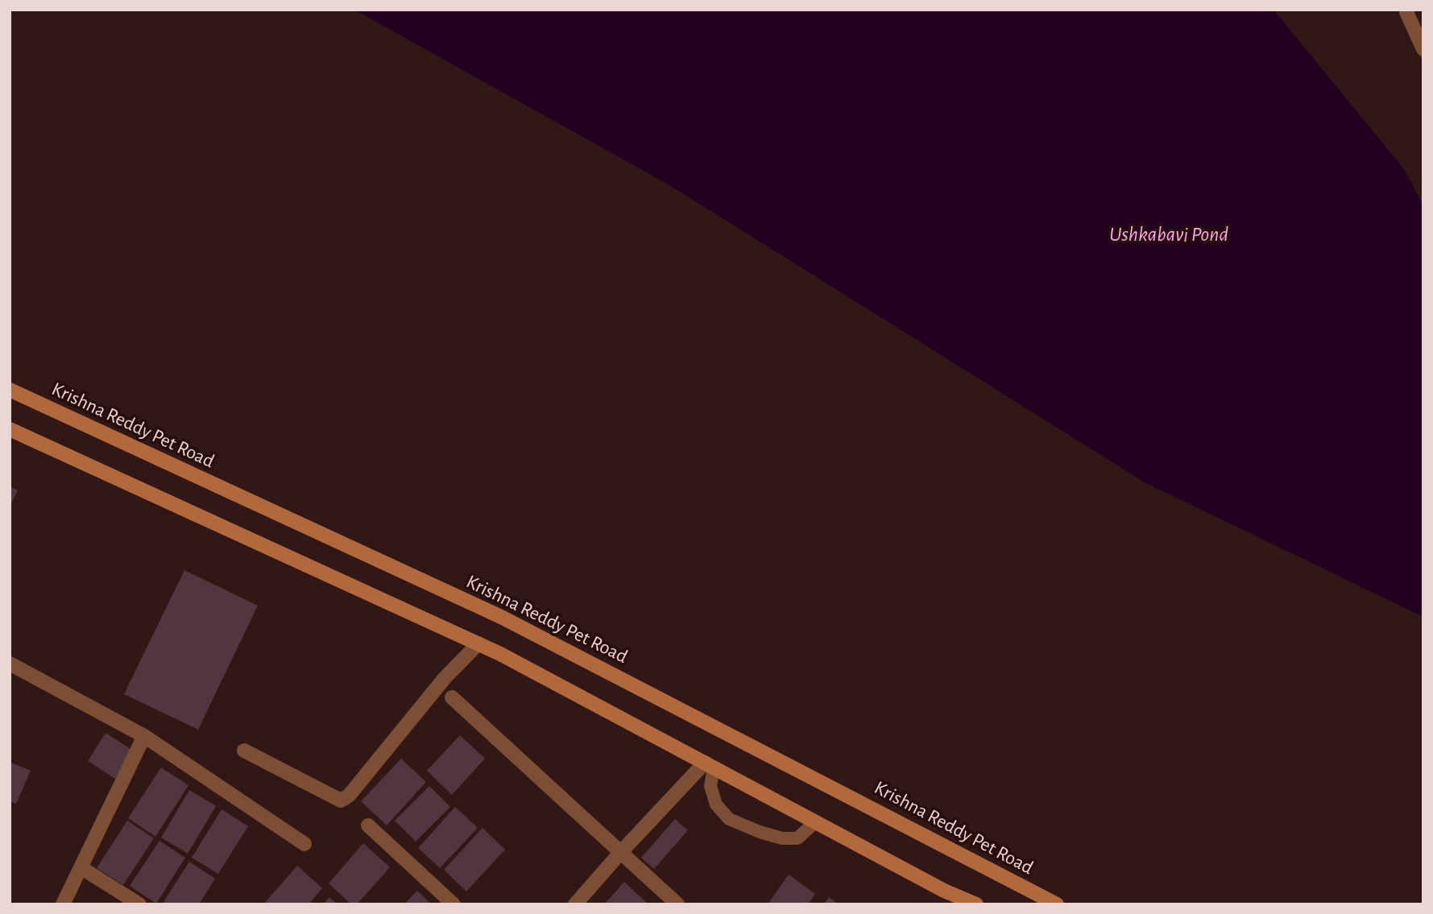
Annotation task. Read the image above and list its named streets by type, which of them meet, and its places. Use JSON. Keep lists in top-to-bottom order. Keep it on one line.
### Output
{"streets":{"main road":["Krishna Reddy Pet Road"]},"water":["Ushkabavi Pond"]}
